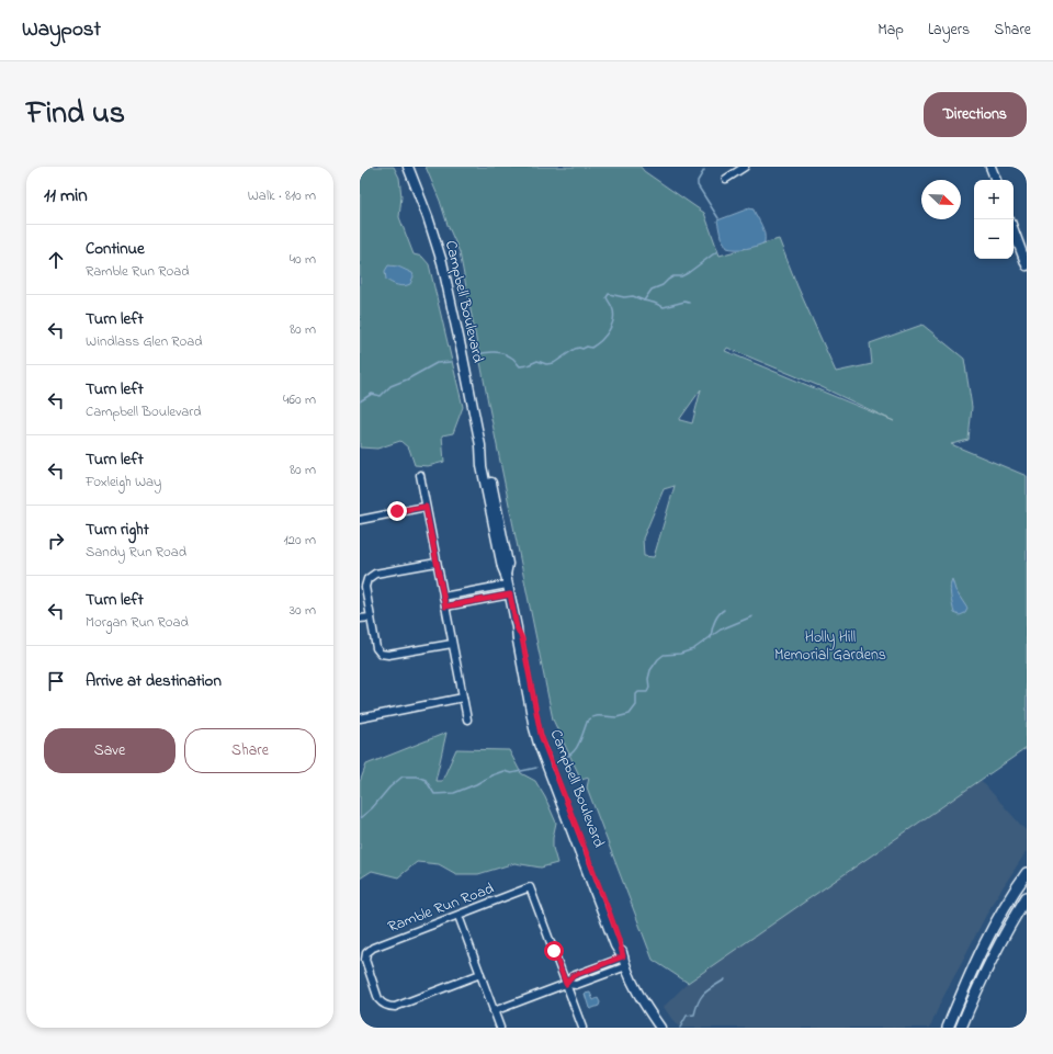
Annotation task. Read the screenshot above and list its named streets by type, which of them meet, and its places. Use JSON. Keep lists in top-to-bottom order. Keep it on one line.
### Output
{"streets":{"street":["Campbell Boulevard","Ramble Run Road"]},"parks":["Holly Hill Memorial Gardens"],"north":"bottom right","page":{"header":"Waypost","nav":["Map","Layers","Share"],"title":"Find us","buttons":["Directions",["Save","Share"]],"heading":["11 min","Walk · 810 m"],"map_buttons":["+","−"],"list":[["Continue","Ramble Run Road","40 m"],["Turn left","Windlass Glen Road","80 m"],["Turn left","Campbell Boulevard","460 m"],["Turn left","Foxleigh Way","80 m"],["Turn right","Sandy Run Road","120 m"],["Turn left","Morgan Run Road","30 m"],"Arrive at destination"]}}
